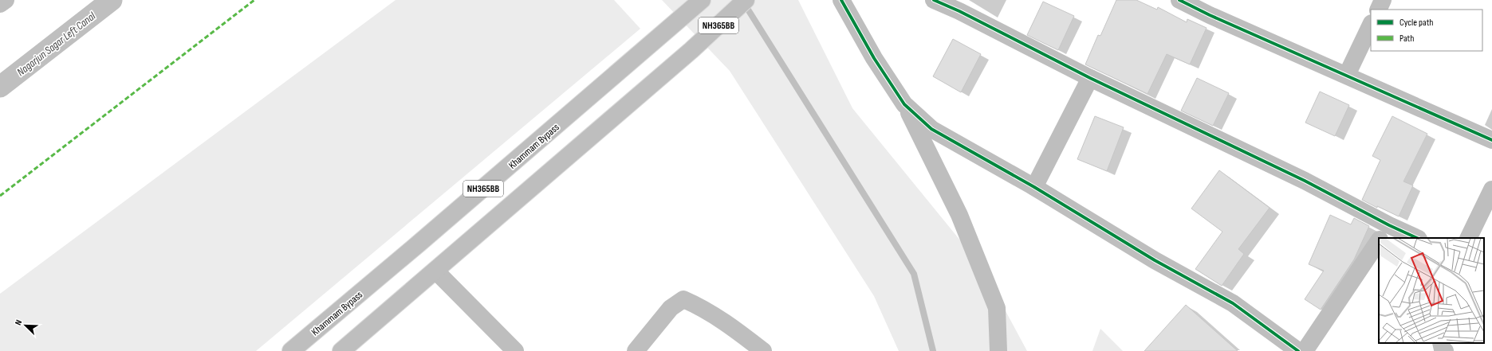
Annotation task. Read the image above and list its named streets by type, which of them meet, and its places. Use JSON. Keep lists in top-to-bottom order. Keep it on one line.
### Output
{"streets":{"main road":["NH365BB","Khammam Bypass"]},"water":["Nagarjun Sagar Left Canal"],"legend":["Cycle path","Path"],"north":"top left"}
